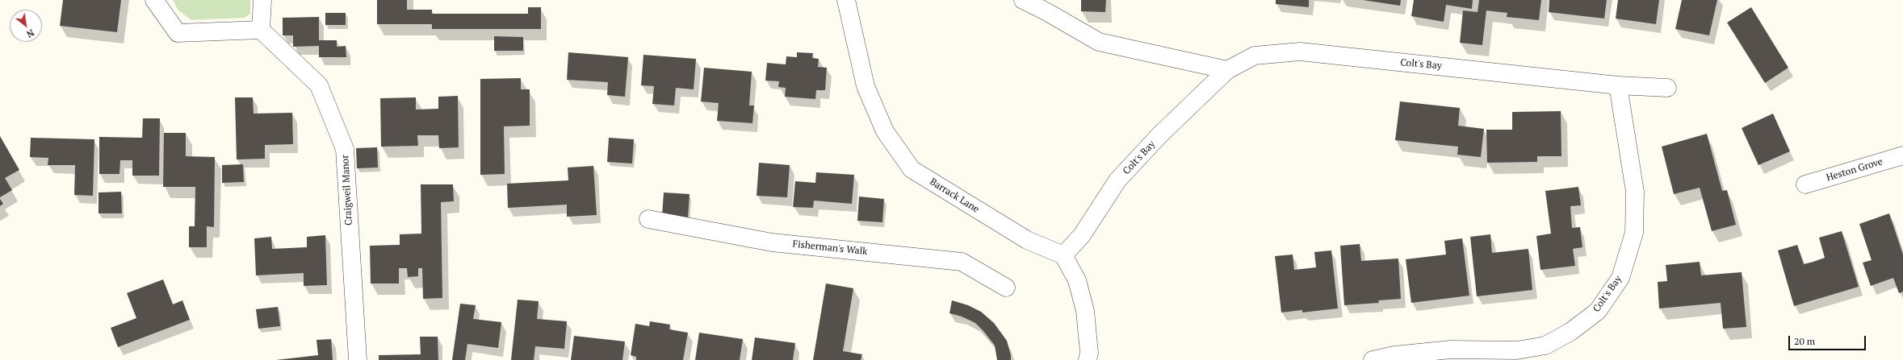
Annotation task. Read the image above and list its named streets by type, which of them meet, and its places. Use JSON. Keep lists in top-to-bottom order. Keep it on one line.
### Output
{"streets":{"street":["Colt's Bay","Heston Grove","Craigweil Manor","Barrack Lane","Fisherman's Walk"]},"crossings":[["Colt's Bay","Barrack Lane"]],"scale_bar":"20 m","north":"bottom right"}
